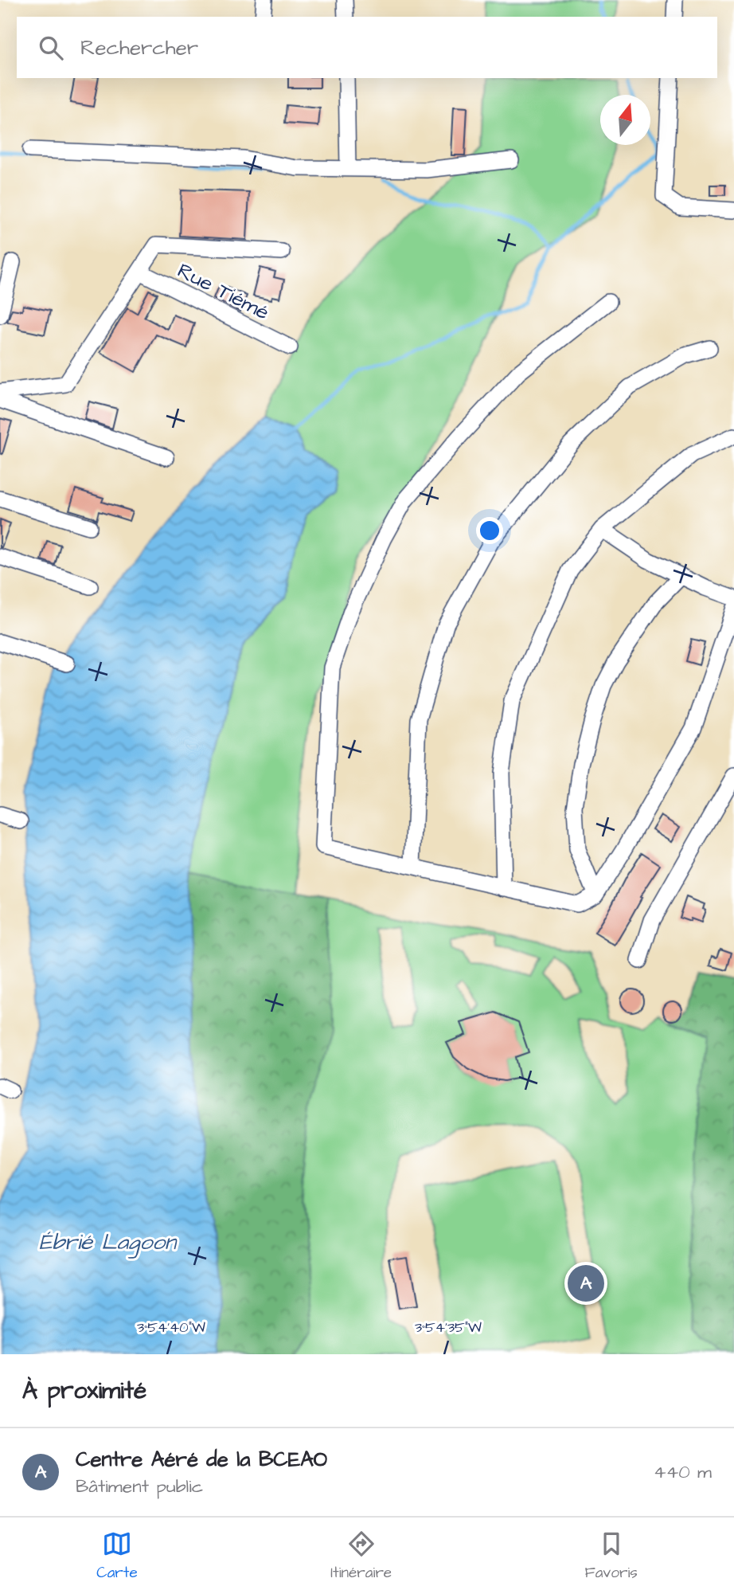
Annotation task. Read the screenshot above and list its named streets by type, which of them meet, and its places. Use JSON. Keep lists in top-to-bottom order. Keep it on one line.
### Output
{"streets":{"street":["Rue Tiémé"]},"water":["Ébrié Lagoon"],"north":"top","page":{"search":"Rechercher","pins":"A","heading":"À proximité","list":[{"mark":"A","name":"Centre Aéré de la BCEAO","note":"Bâtiment public","value":"440 m"}],"nav":["Carte","Itinéraire","Favoris"]},"coordinates":["3°54'40\"W","3°54'35\"W"]}
